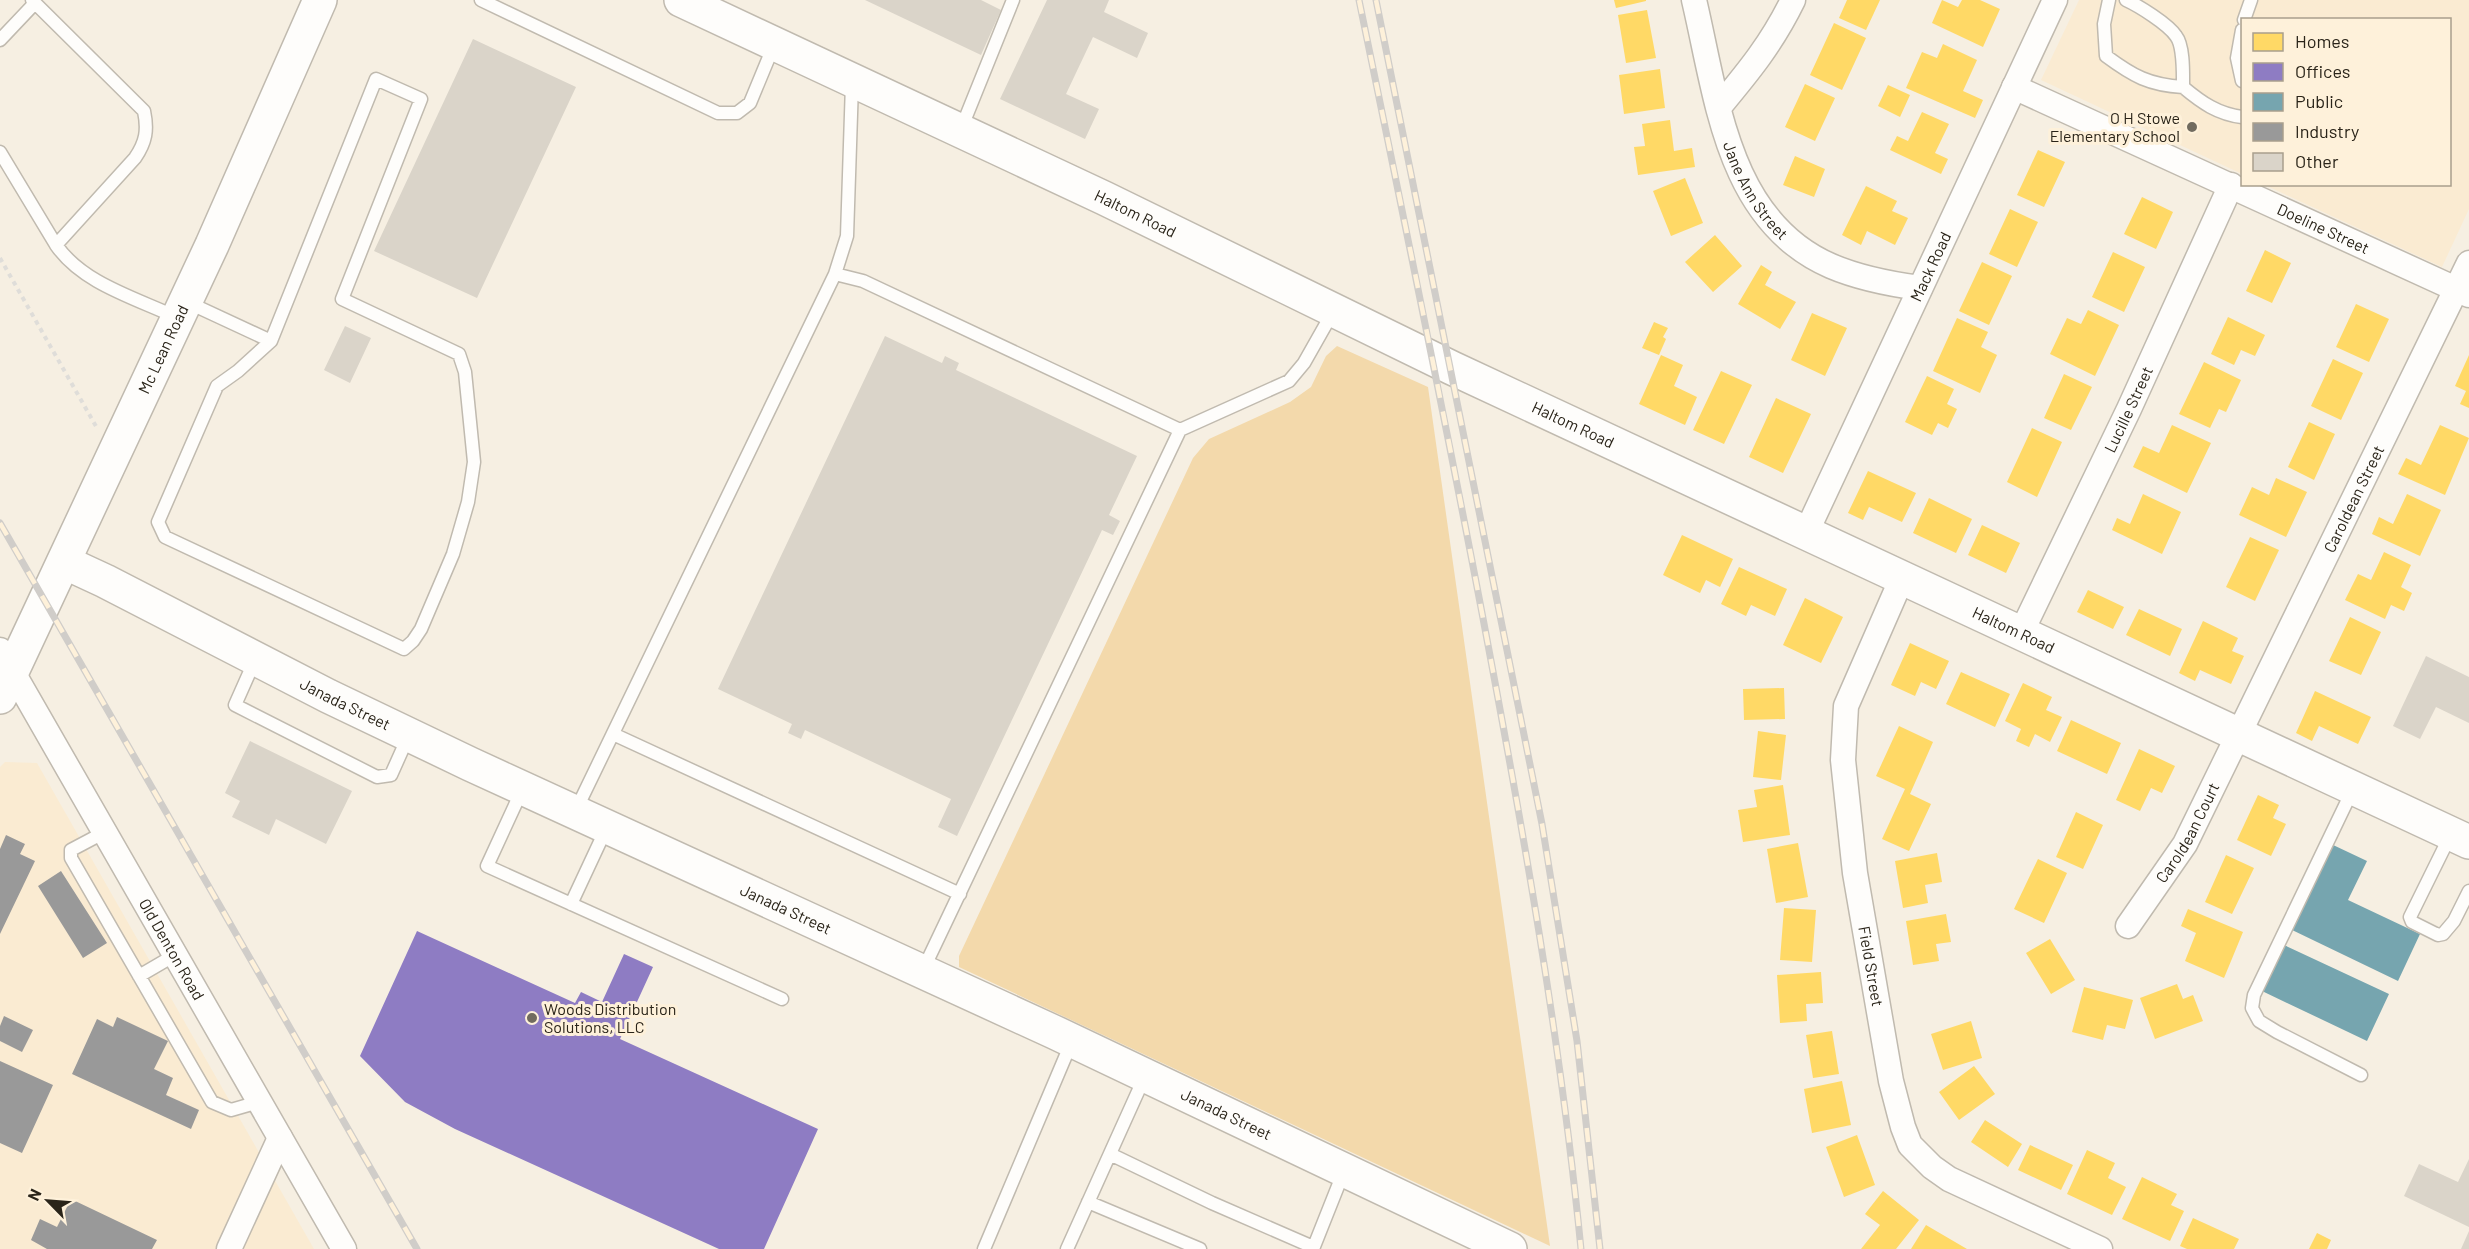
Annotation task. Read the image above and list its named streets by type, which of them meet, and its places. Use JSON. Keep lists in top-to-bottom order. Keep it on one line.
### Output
{"streets":{"main road":["Haltom Road","Mc Lean Road","Janada Street"],"street":["Jane Ann Street","Doeline Street","Mack Road","Lucille Street","Caroldean Street","Caroldean Court","Old Denton Road","Field Street"]},"crossings":[["Jane Ann Street","Mack Road"],["Haltom Road","Mack Road"],["Haltom Road","Lucille Street"],["Haltom Road","Caroldean Street"],["Haltom Road","Caroldean Court"],["Haltom Road","Field Street"],["Doeline Street","Mack Road"],["Doeline Street","Lucille Street"],["Doeline Street","Caroldean Street"],["Mc Lean Road","Janada Street"],["Mc Lean Road","Old Denton Road"],["Caroldean Street","Caroldean Court"]],"places":["O H Stowe Elementary School","Woods Distribution Solutions, LLC"],"legend":["Homes","Offices","Public","Industry","Other"],"north":"top left"}
